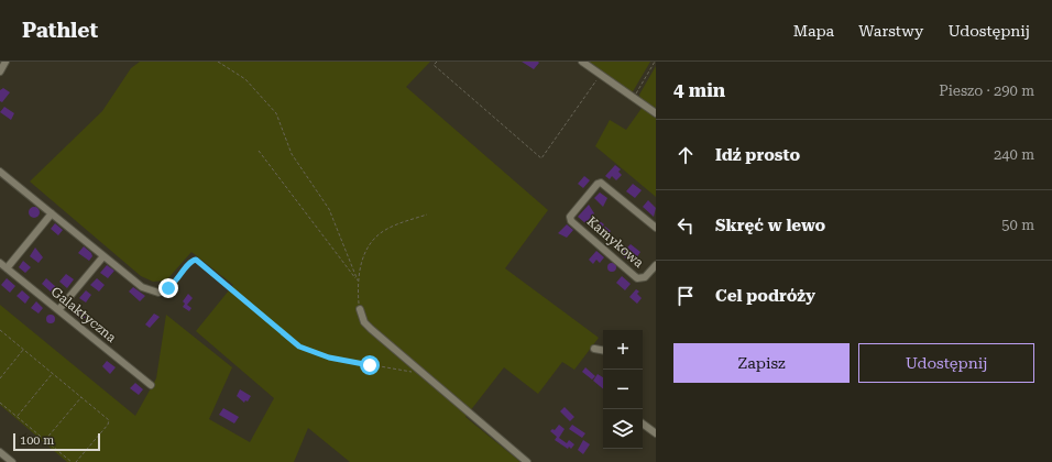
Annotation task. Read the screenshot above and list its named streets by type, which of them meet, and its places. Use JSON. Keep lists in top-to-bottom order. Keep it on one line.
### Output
{"streets":{"street":["Kamykowa","Galaktyczna"]},"scale_bar":"100 m","page":{"header":"Pathlet","nav":["Mapa","Warstwy","Udostępnij"],"heading":["4 min","Pieszo · 290 m"],"list":[["Idź prosto","240 m"],["Skręć w lewo","50 m"],"Cel podróży"],"map_buttons":["+","−"],"buttons":["Zapisz","Udostępnij"],"scale":"100 m"}}
